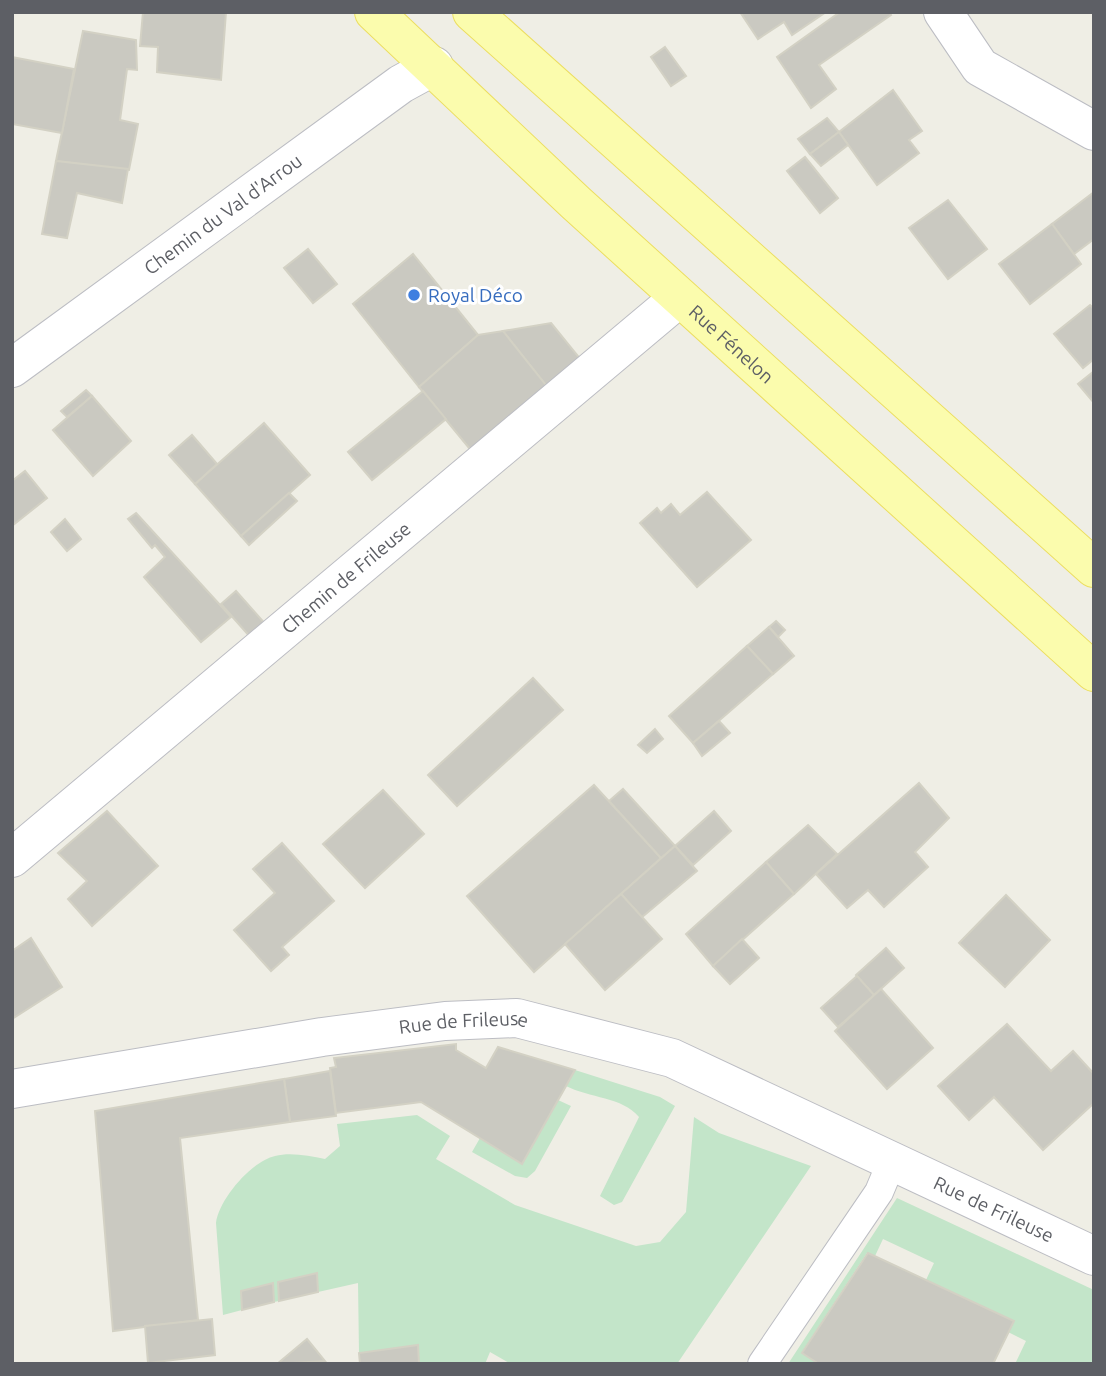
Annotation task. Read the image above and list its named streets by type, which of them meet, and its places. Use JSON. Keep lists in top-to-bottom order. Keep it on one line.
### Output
{"streets":{"main road":["Rue Fénelon"],"street":["Chemin du Val d'Arrou","Chemin de Frileuse","Rue de Frileuse"]},"crossings":[["Chemin du Val d'Arrou","Rue Fénelon"],["Rue Fénelon","Chemin de Frileuse"]],"places":["Royal Déco"]}
